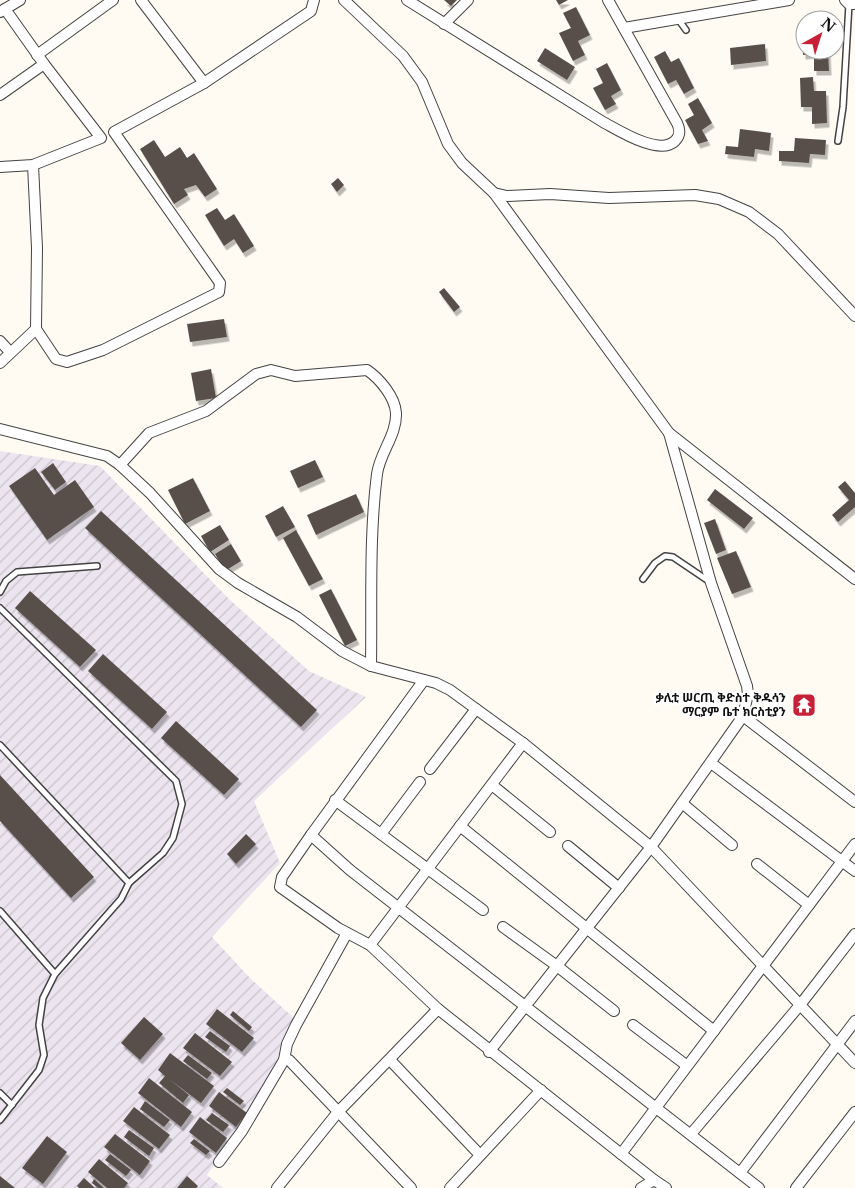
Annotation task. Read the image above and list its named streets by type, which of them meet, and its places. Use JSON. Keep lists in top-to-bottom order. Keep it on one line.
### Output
{"places":{"temple":["ቃሊቲ ሠርጢ ቅድስተ ቅዱሳን ማርያም ቤተ ክርስቲያን"]},"north":"top right"}
